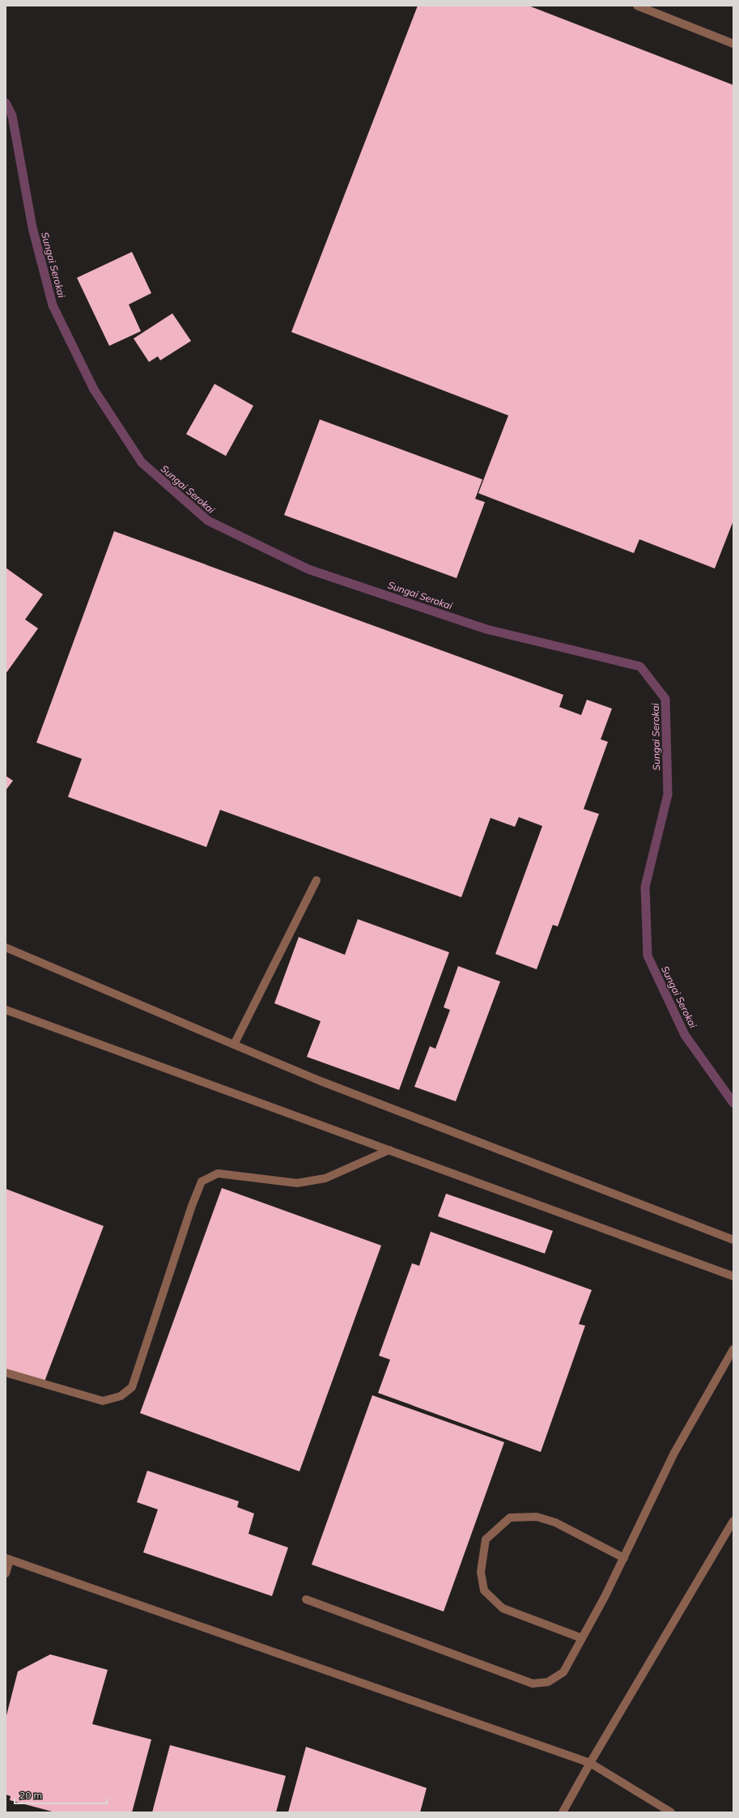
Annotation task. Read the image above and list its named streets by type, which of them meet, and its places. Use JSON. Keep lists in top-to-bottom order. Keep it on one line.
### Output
{"water":["Sungai Serokai"],"scale_bar":"20 m"}
